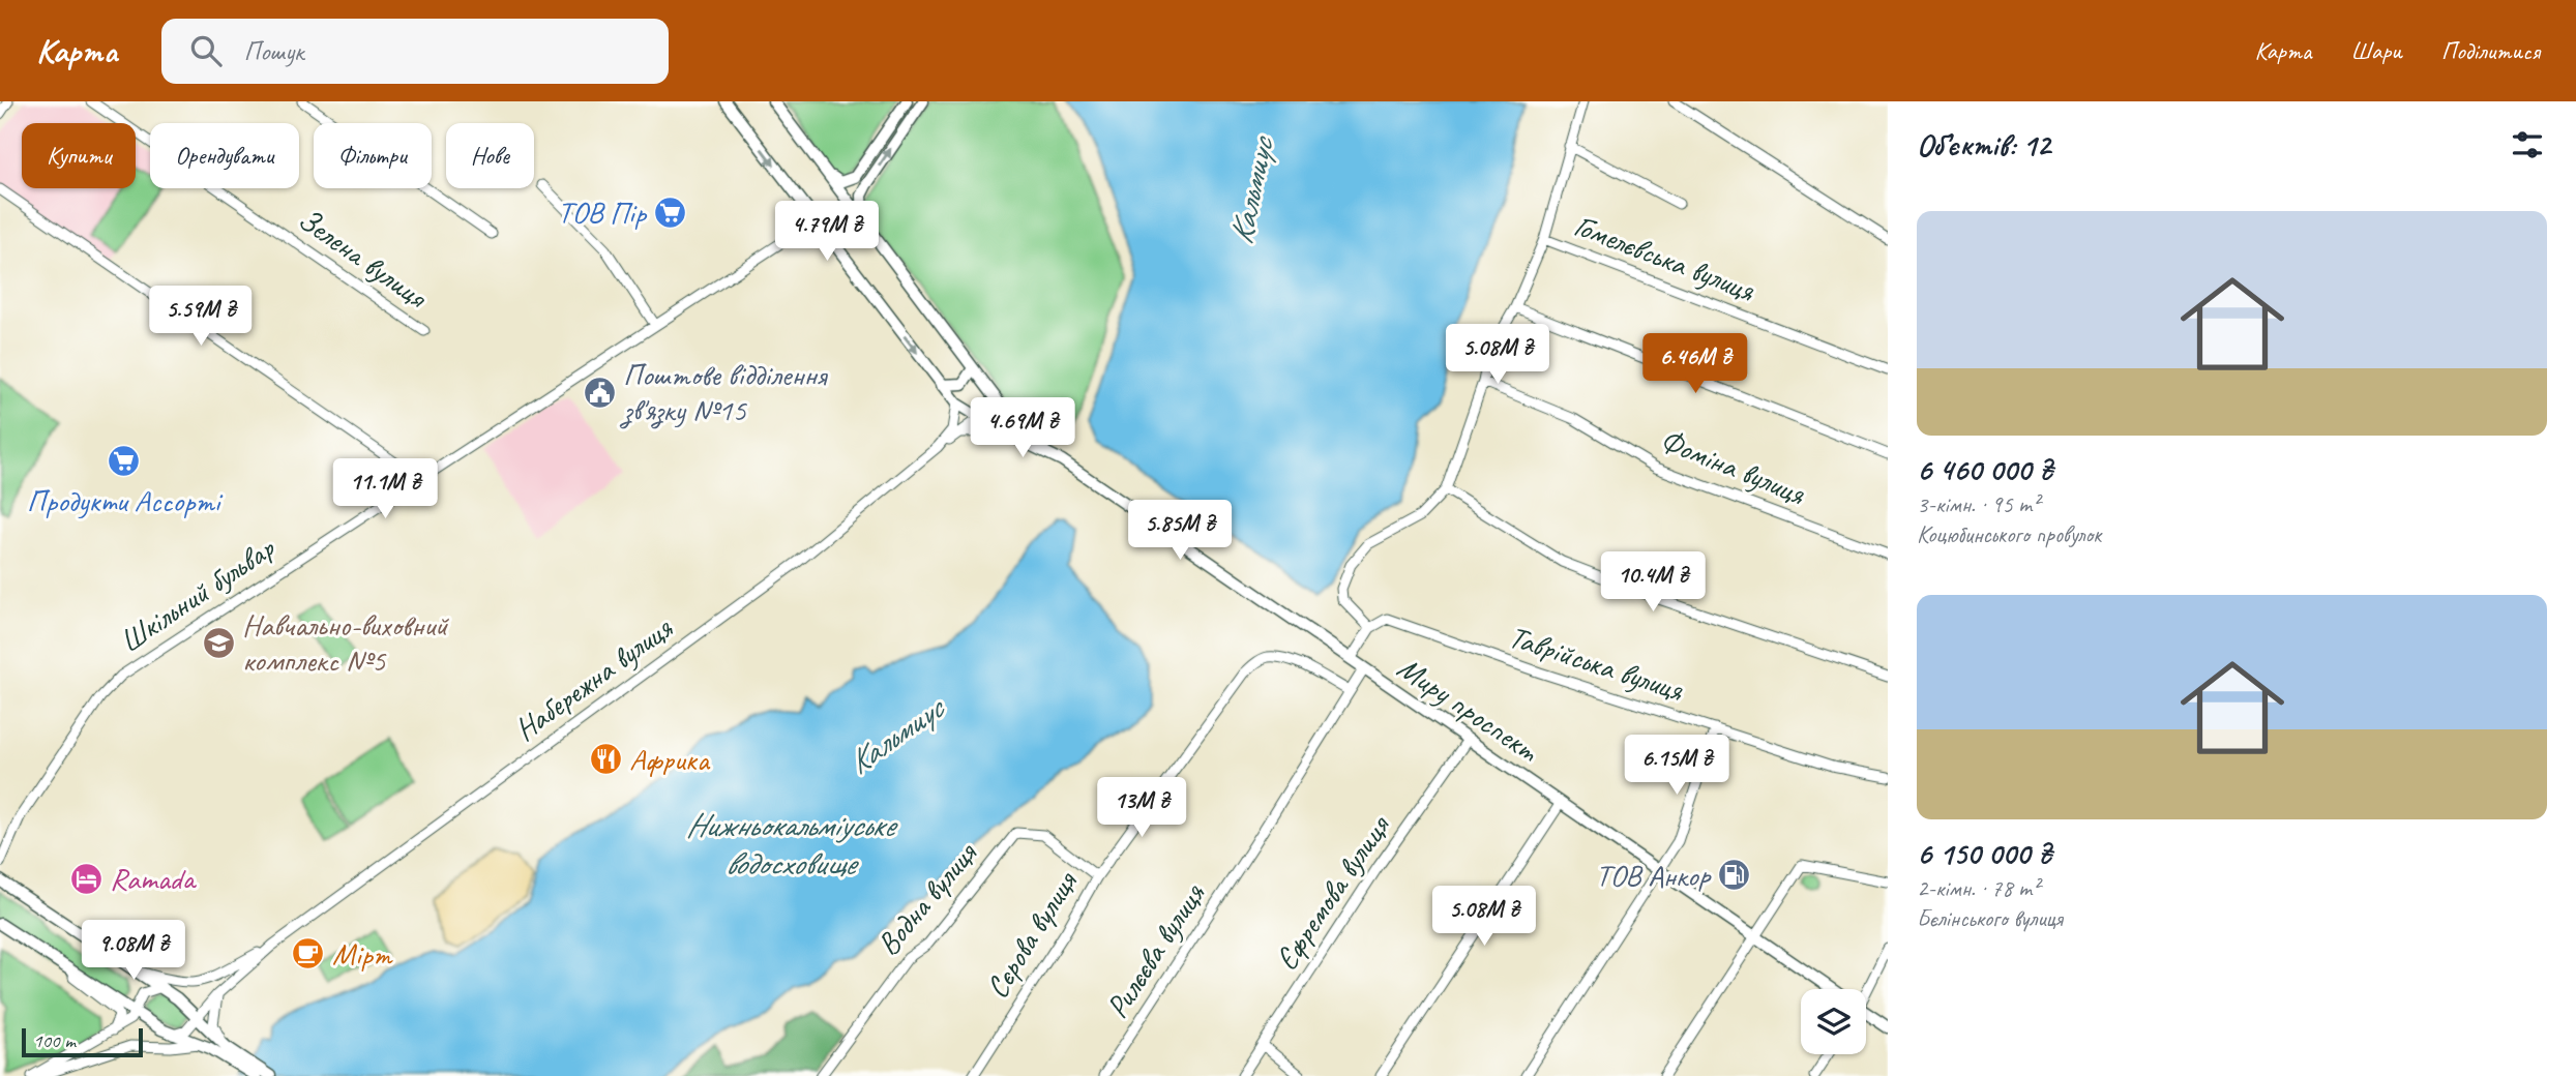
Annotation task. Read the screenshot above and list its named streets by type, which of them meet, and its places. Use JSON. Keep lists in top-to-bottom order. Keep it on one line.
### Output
{"streets":{"main road":["Миру проспект"],"street":["Зелена вулиця","Гомелєвська вулиця","Фоміна вулиця","Шкільний бульвар","Таврійська вулиця","Набережна вулиця","Єфремова вулиця","Водна вулиця","Сєрова вулиця","Рилєєва вулиця"]},"crossings":[["Шкільний бульвар","Миру проспект"],["Набережна вулиця","Миру проспект"],["Миру проспект","Єфремова вулиця"],["Миру проспект","Рилєєва вулиця"],["Водна вулиця","Сєрова вулиця"],["Сєрова вулиця","Рилєєва вулиця"]],"water":["Кальмиус","Нижньокальміуське водосховище"],"places":{"supermarket":["ТОВ Пір","Продукти Ассорті"],"public building":["Поштове відділення зв'язку №15"],"school or university":["Навчально-виховний комплекс №5"],"restaurant":["Африка"],"fuel station":["ТОВ Анкор"],"hotel":["Ramada"],"cafe":["Мірт"]},"scale_bar":"100 m","page":{"header":"Карта","search":"Пошук","nav":["Карта","Шари","Поділитися"],"heading":"Об’єктів: 12","chip":["Купити","Орендувати","Фільтри","Нове"],"list":[{"name":"6 460 000 ₴","note":"3-кімн. · 95 m² · Коцюбинського провулок"},{"name":"6 150 000 ₴","note":"2-кімн. · 78 m² · Бєлінського вулиця"}],"price":["4.79M ₴","5.59M ₴","5.08M ₴","6.46M ₴","4.69M ₴","11.1M ₴","5.85M ₴","10.4M ₴","6.15M ₴","13M ₴","5.08M ₴","9.08M ₴"],"scale":"100 m"}}
